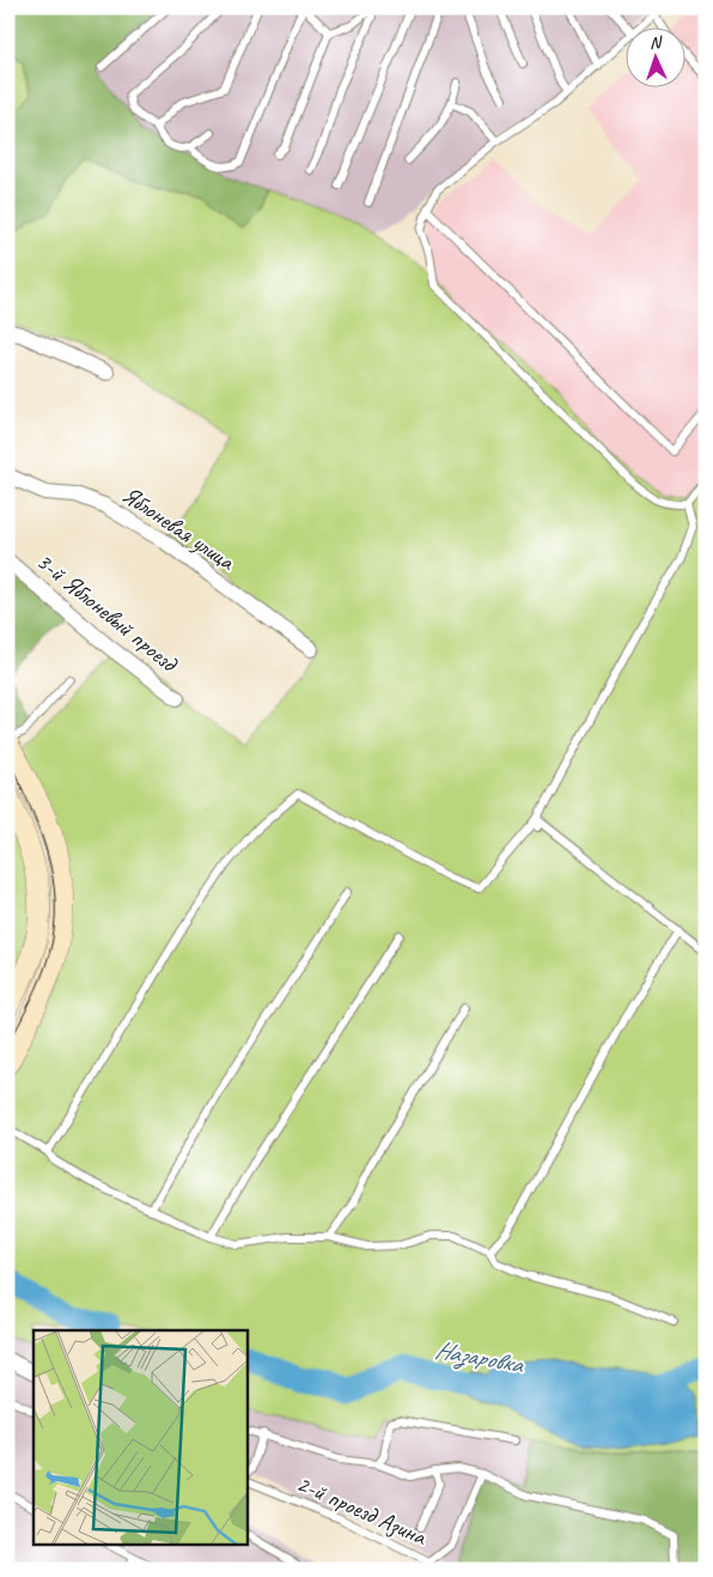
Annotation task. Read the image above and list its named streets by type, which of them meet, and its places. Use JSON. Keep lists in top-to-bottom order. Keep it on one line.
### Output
{"streets":{"street":["Яблоневая улица","3-й Яблоневый проезд"],"lane":["2-й проезд Азина"]},"water":["Назаровка"],"north":"top"}
